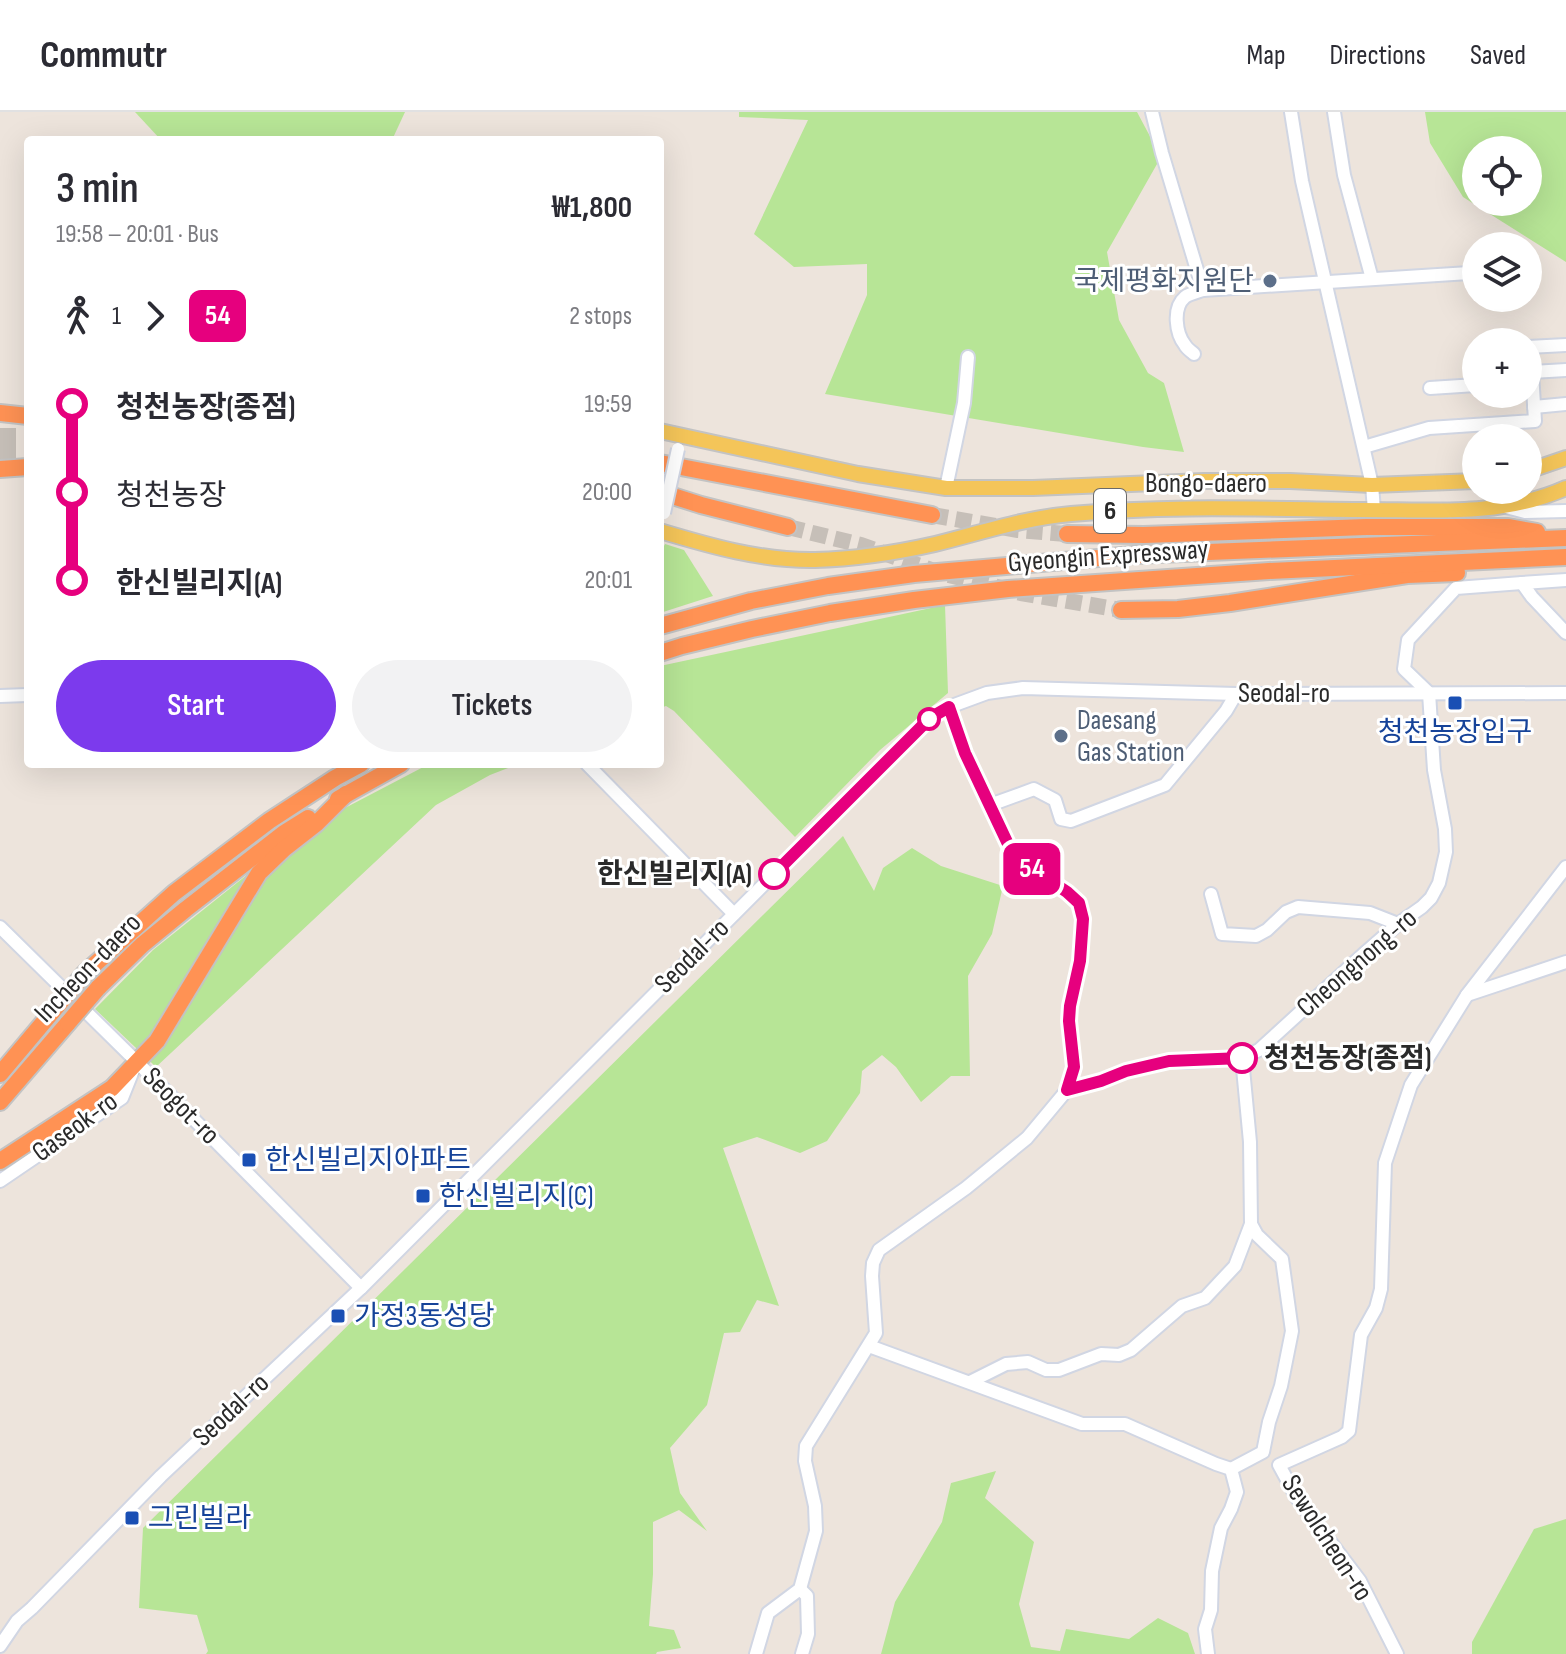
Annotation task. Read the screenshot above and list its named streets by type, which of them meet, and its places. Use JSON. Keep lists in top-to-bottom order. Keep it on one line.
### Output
{"streets":{"highway":["Gyeongin Expressway","Incheon-daero"],"main road":["Bongo-daero","6"],"street":["Seodal-ro","Cheongnong-ro","Seogot-ro","Gaseok-ro","Sewolcheon-ro"]},"crossings":[["Seodal-ro","Cheongnong-ro"],["Seodal-ro","Seogot-ro"],["Seogot-ro","Gaseok-ro"]],"places":{"other":["국제평화지원단","Daesang Gas Station","한신빌리지(A)","청천농장(종점)"],"transit":["청천농장입구","한신빌리지아파트","한신빌리지(C)","가정3동성당","그린빌라"]},"lines":["bus line 54"],"page":{"header":"Commutr","nav":["Map","Directions","Saved"],"on_map":"54","map_buttons":["+","−"],"heading":["3 min","19:58 – 20:01 · Bus","₩1,800"],"legs":["1","54","2 stops"],"list":[{"name":"청천농장(종점)","value":"19:59"},{"name":"청천농장","value":"20:00"},{"name":"한신빌리지(A)","value":"20:01"}],"buttons":["Start","Tickets"]}}
